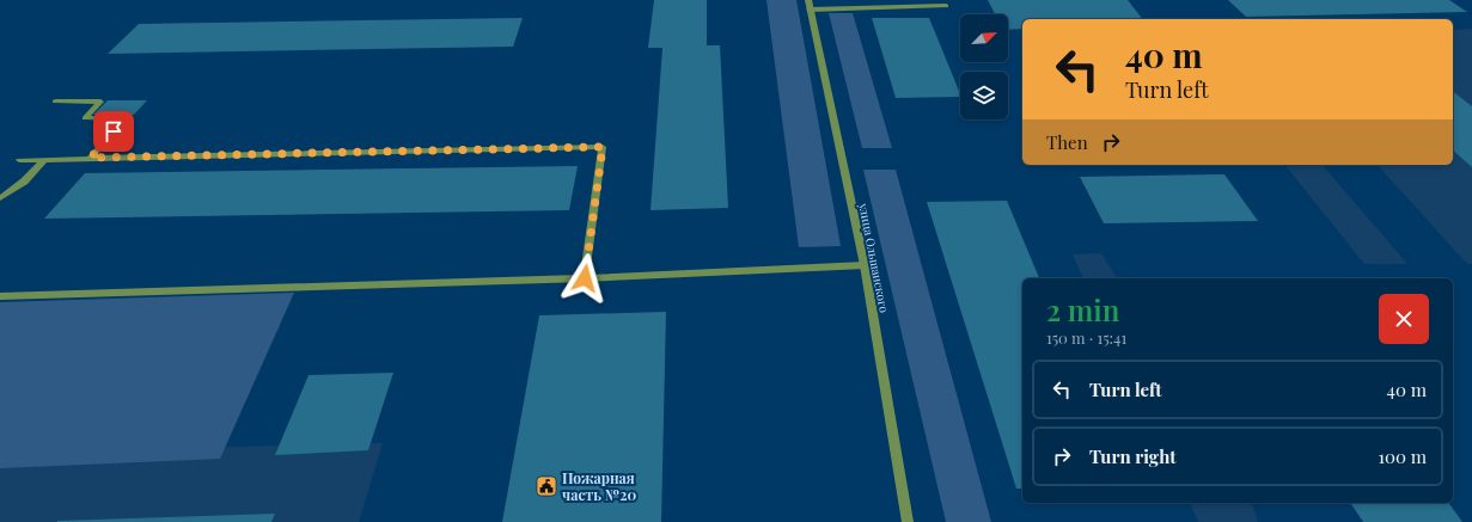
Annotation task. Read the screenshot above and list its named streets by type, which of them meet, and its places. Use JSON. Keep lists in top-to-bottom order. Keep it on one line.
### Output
{"streets":{"street":["улица Ольшанского"]},"places":{"public building":["Пожарная часть №20"]},"north":"top right","page":{"turn":["40 m","Turn left"],"then":"Then","heading":["2 min","150 m · 15:41"],"list":[{"name":"Turn left","value":"40 m"},{"name":"Turn right","value":"100 m"}]}}
